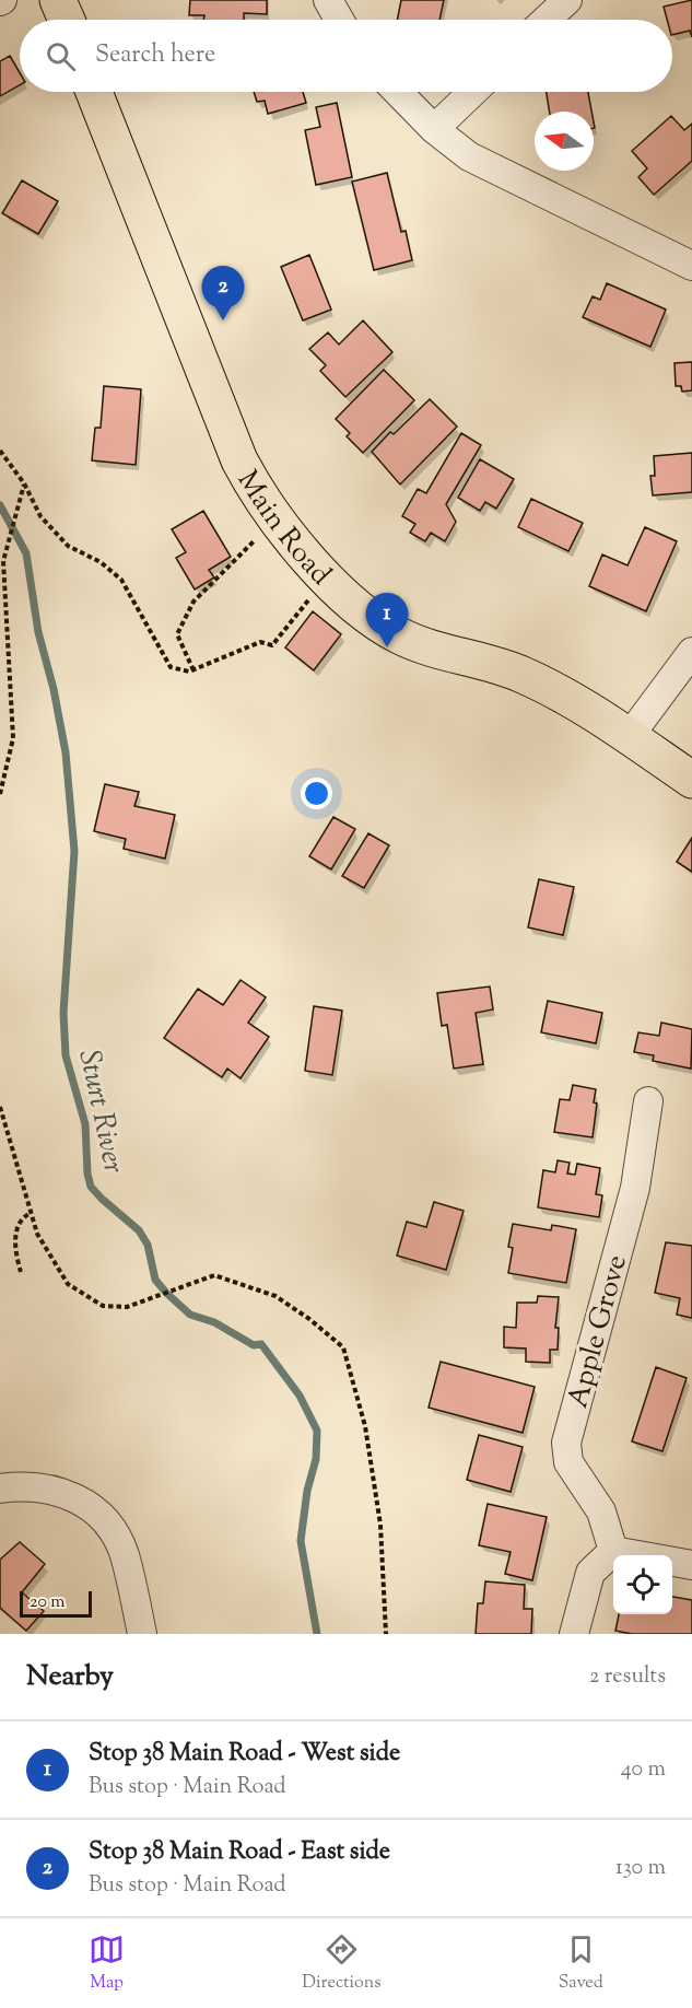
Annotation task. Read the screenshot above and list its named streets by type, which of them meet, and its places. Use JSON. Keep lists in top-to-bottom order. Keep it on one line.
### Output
{"streets":{"main road":["Main Road"],"street":["Apple Grove"]},"water":["Sturt River"],"scale_bar":"20 m","north":"left","page":{"search":"Search here","pins":["2","1"],"scale":"20 m","heading":["Nearby","2 results"],"list":[{"mark":"1","name":"Stop 38 Main Road - West side","note":"Bus stop · Main Road","value":"40 m"},{"mark":"2","name":"Stop 38 Main Road - East side","note":"Bus stop · Main Road","value":"130 m"}],"nav":["Map","Directions","Saved"]}}
